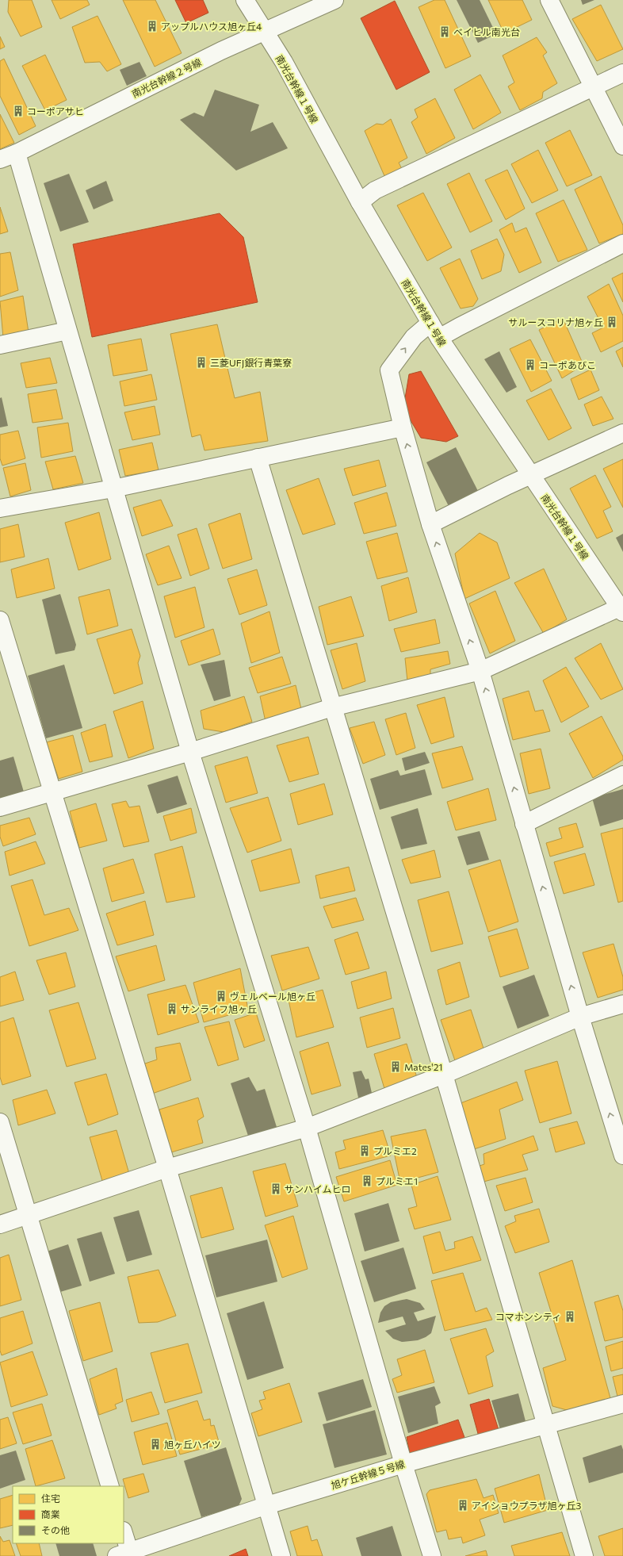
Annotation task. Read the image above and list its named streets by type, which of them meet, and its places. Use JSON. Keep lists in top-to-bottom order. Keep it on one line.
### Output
{"streets":{"street":["南光台幹線２号線","南光台幹線１号線","旭ケ丘幹線５号線"]},"crossings":[["南光台幹線２号線","南光台幹線１号線"]],"places":{"building":["アップルハウス旭ヶ丘4","ベイヒル南光台","コーポアサヒ","サルースコリナ旭ヶ丘","三菱UFJ銀行青葉寮","コーポあびこ","ヴェルベール旭ヶ丘","サンライフ旭ヶ丘","Mates'21","プルミエ2","プルミエ1","サンハイムヒロ","コマホンシティ","旭ヶ丘ハイツ","アイショウプラザ旭ヶ丘3"]},"legend":["住宅","商業","その他"]}
